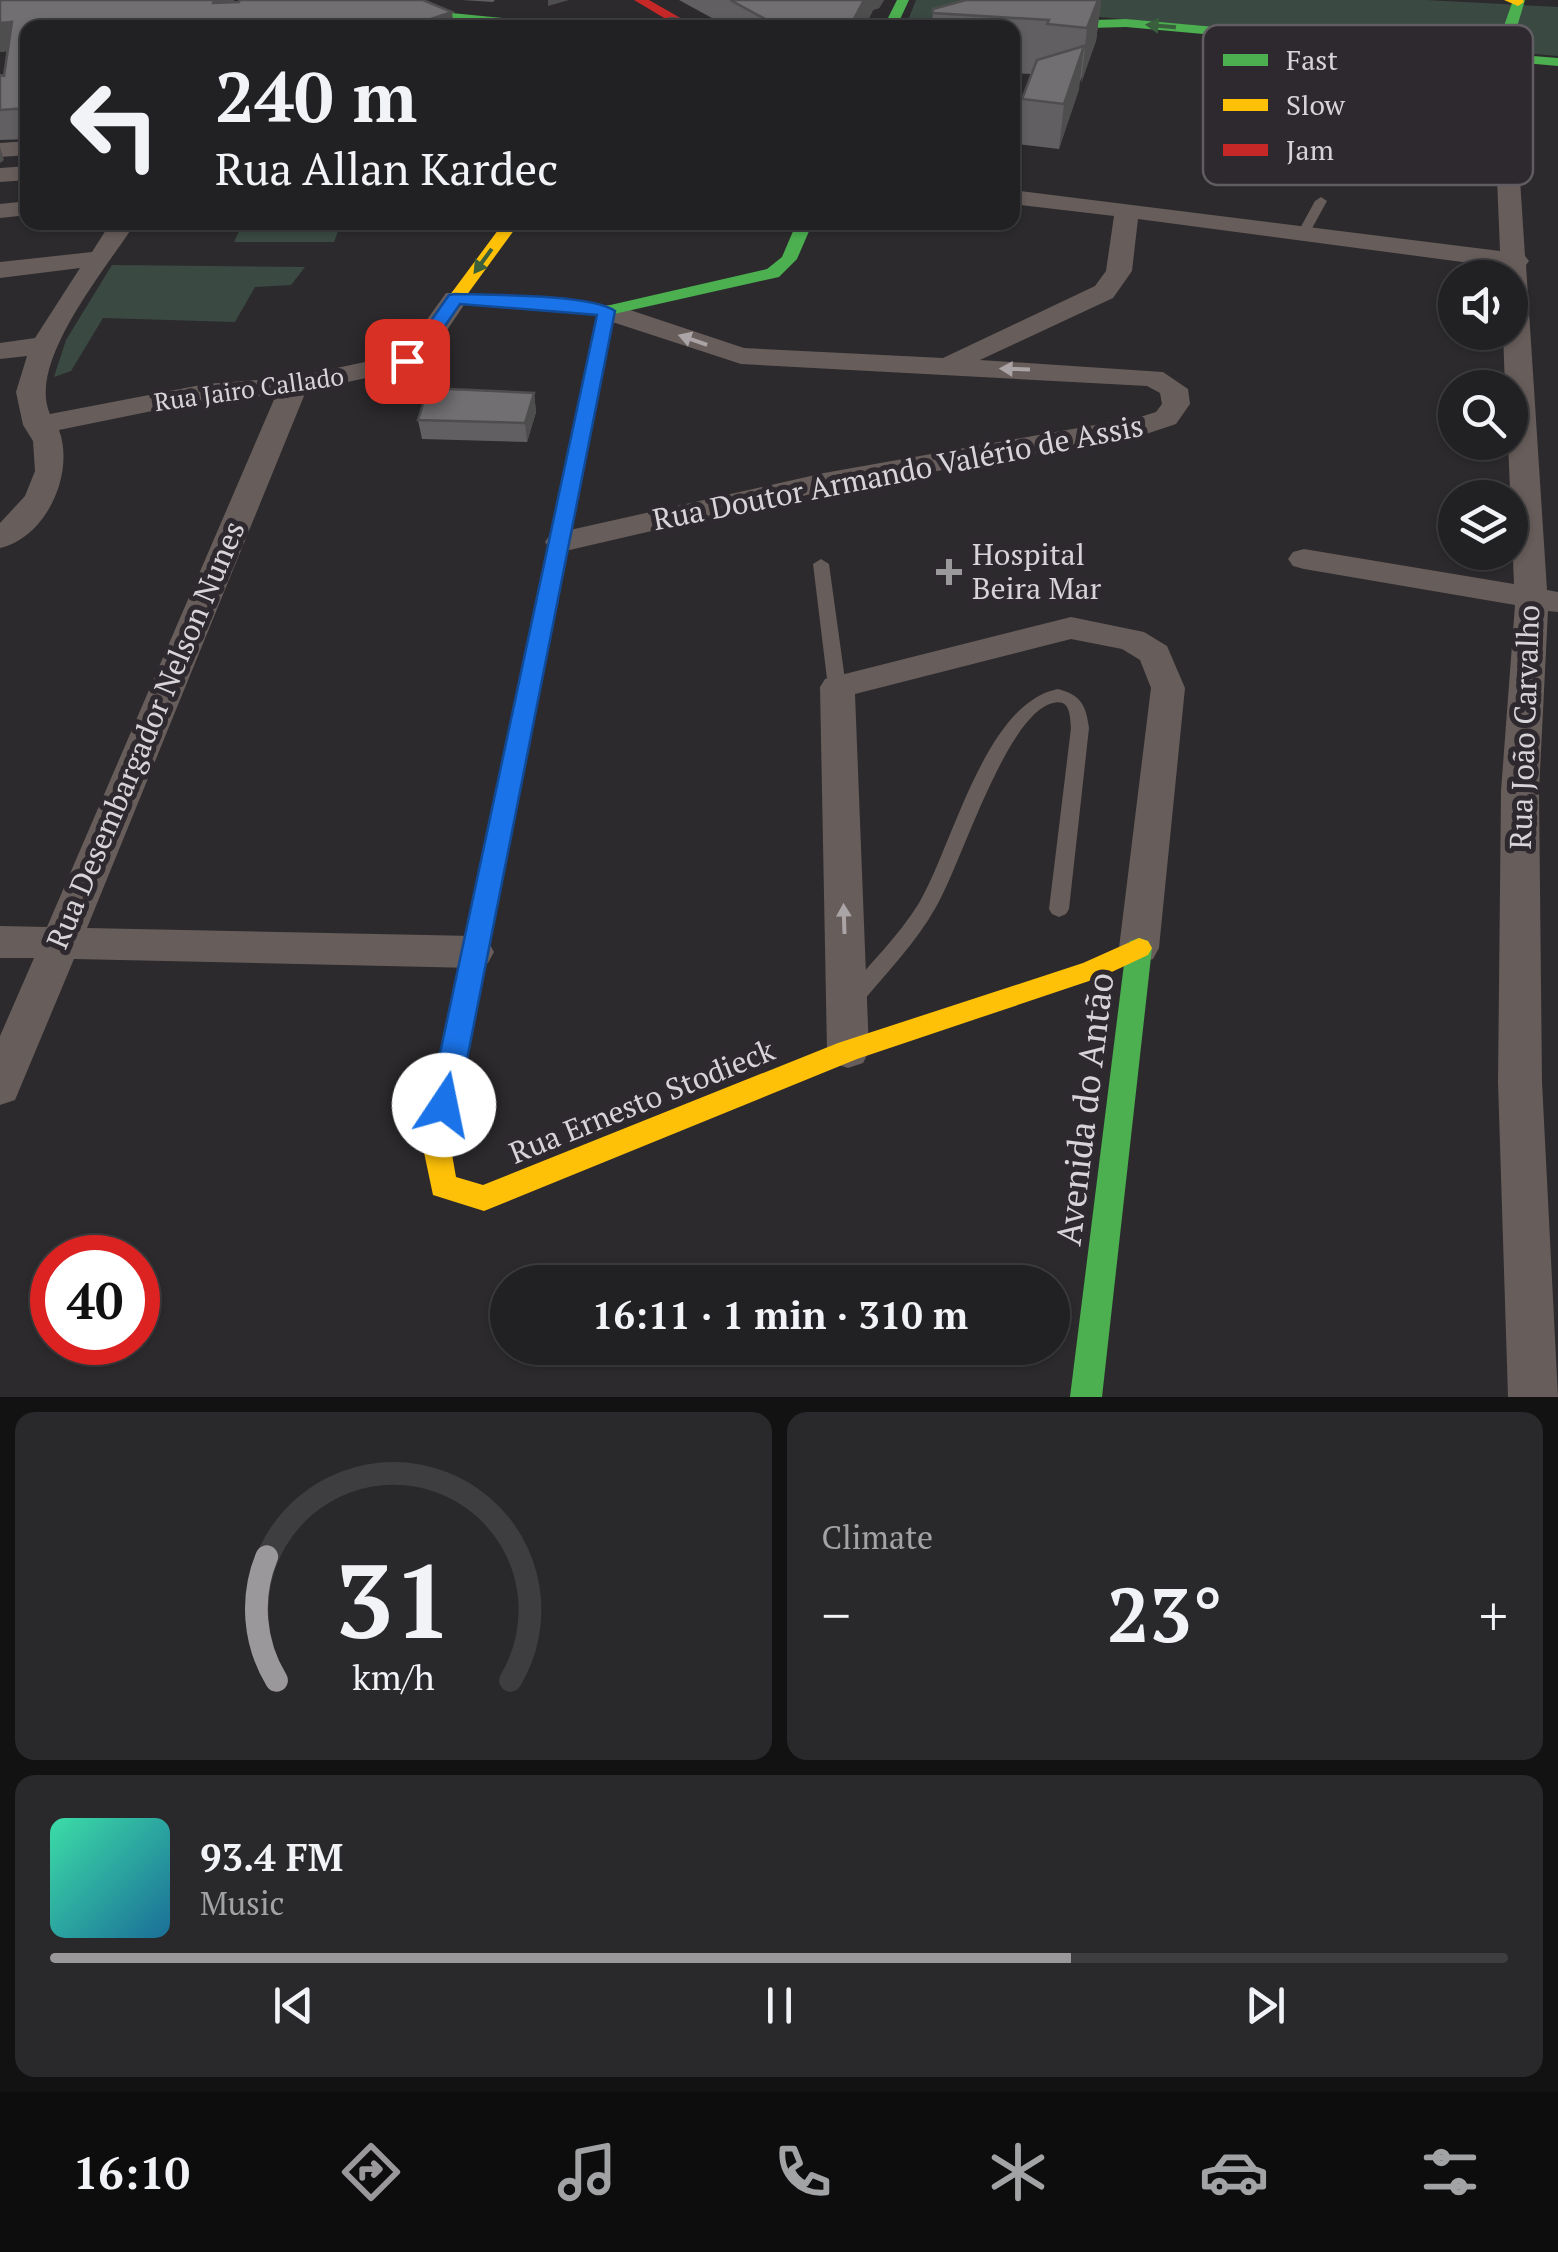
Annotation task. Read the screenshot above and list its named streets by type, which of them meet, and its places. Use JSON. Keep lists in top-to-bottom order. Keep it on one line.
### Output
{"streets":{"street":["Rua Jairo Callado","Rua Doutor Armando Valério de Assis","Rua João Carvalho","Rua Desembargador Nelson Nunes","Rua Ernesto Stodieck","Avenida do Antão"]},"crossings":[["Rua Jairo Callado","Rua Desembargador Nelson Nunes"],["Rua Doutor Armando Valério de Assis","Rua Ernesto Stodieck"],["Rua Ernesto Stodieck","Avenida do Antão"]],"places":{"health":["Hospital Beira Mar"]},"legend":["Fast","Slow","Jam"],"page":{"turn":["240 m","Rua Allan Kardec"],"limit":"40","trip":"16:11 · 1 min · 310 m","tile":"Climate","heat":["−","23°","+"],"song":["93.4 FM","Music"],"tabs":"16:10","gauge":["31","km/h"]}}
